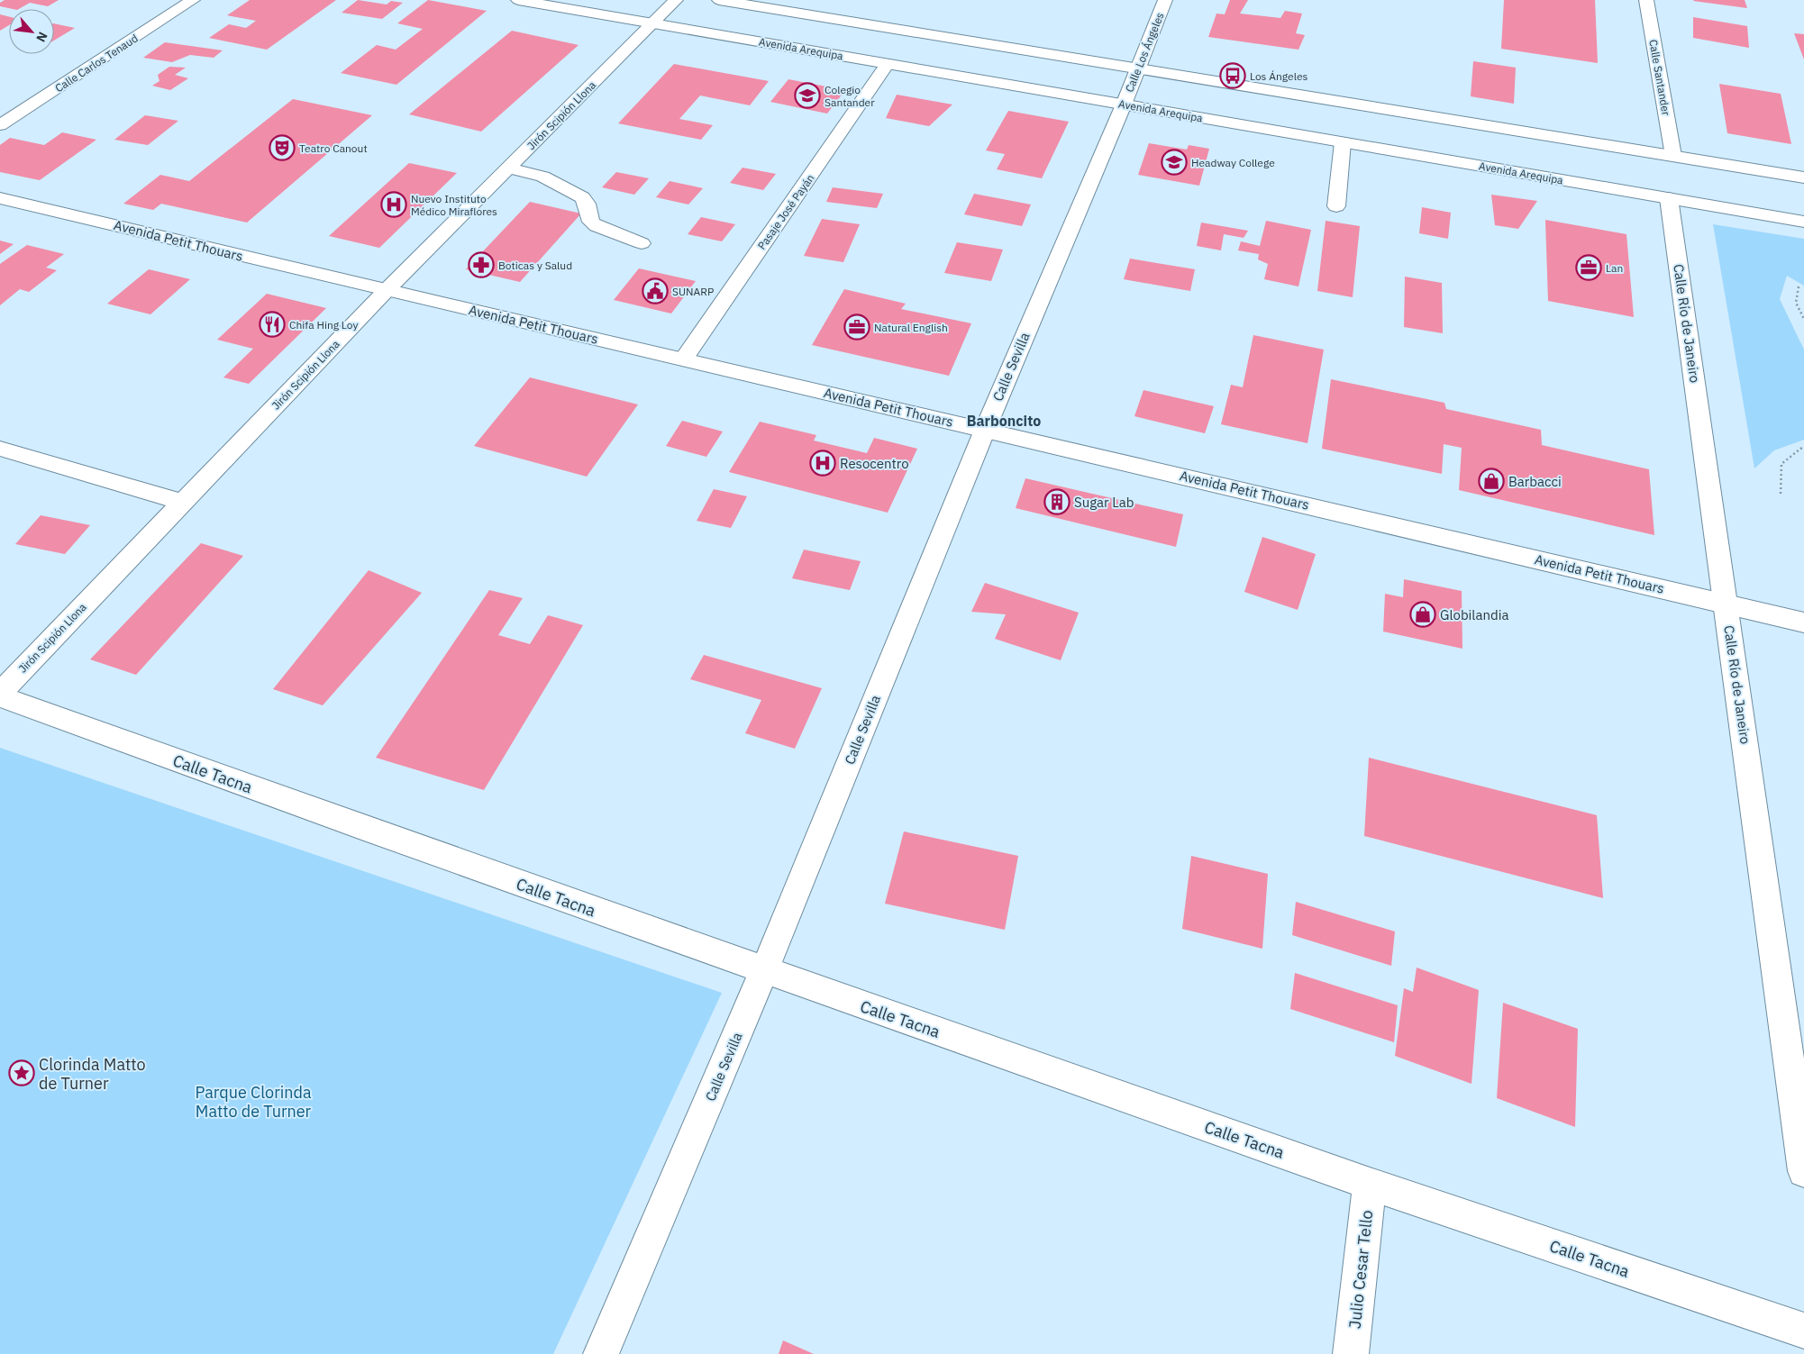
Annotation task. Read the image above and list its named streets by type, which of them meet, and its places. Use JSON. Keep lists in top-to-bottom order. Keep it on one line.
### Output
{"streets":{"street":["Avenida Arequipa","Calle Los Ángeles","Calle Carlos Tenaud","Calle Santander","Jirón Scipión Llona","Pasaje José Payán","Avenida Petit Thouars","Calle Río de Janeiro","Calle Sevilla","Calle Tacna","Julio Cesar Tello"]},"crossings":[["Avenida Arequipa","Calle Los Ángeles"],["Avenida Arequipa","Jirón Scipión Llona"],["Avenida Arequipa","Pasaje José Payán"],["Avenida Arequipa","Calle Río de Janeiro"],["Avenida Arequipa","Calle Sevilla"],["Calle Los Ángeles","Calle Sevilla"],["Jirón Scipión Llona","Avenida Petit Thouars"],["Pasaje José Payán","Avenida Petit Thouars"],["Avenida Petit Thouars","Calle Río de Janeiro"],["Avenida Petit Thouars","Calle Sevilla"],["Calle Sevilla","Calle Tacna"],["Calle Tacna","Julio Cesar Tello"]],"districts":["Barboncito"],"parks":["Parque Clorinda Matto de Turner"],"places":{"bus stop":["Los Ángeles"],"school or university":["Colegio Santander","Headway College"],"theatre":["Teatro Canout"],"hospital":["Nuevo Instituto Médico Miraflores","Resocentro"],"pharmacy":["Boticas y Salud"],"office":["Lan","Natural English"],"public building":["SUNARP"],"restaurant":["Chifa Hing Loy"],"shop":["Barbacci","Globilandia"],"building":["Sugar Lab"],"place":["Clorinda Matto de Turner"]},"north":"bottom right"}
